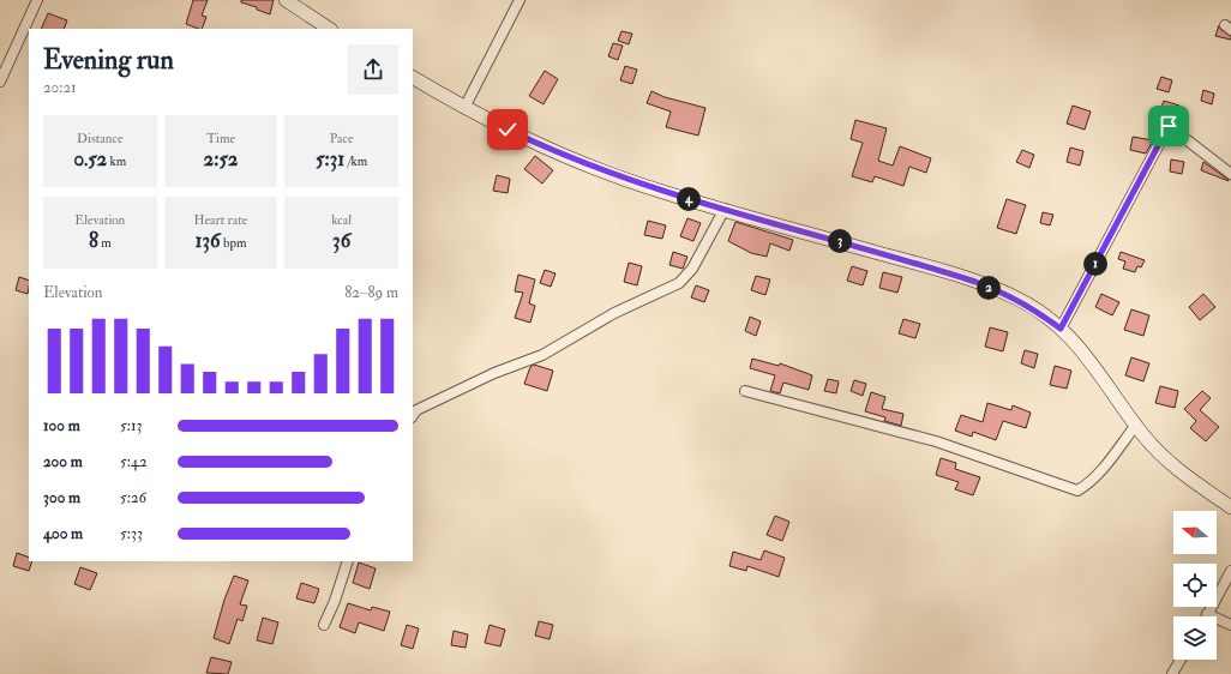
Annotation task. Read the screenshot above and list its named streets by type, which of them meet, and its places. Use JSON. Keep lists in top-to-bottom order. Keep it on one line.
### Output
{"north":"left","page":{"heading":["Evening run","20:21"],"stats":[["Distance","0.52 km"],["Time","2:52"],["Pace","5:31 /km"],["Elevation","8 m"],["Heart rate","136 bpm"],["kcal","36"]],"pins":["4","3","1","2"],"chart":["Elevation","82–89 m"],"list":[{"name":"100 m","note":"5:13"},{"name":"200 m","note":"5:42"},{"name":"300 m","note":"5:26"},{"name":"400 m","note":"5:33"}]}}
